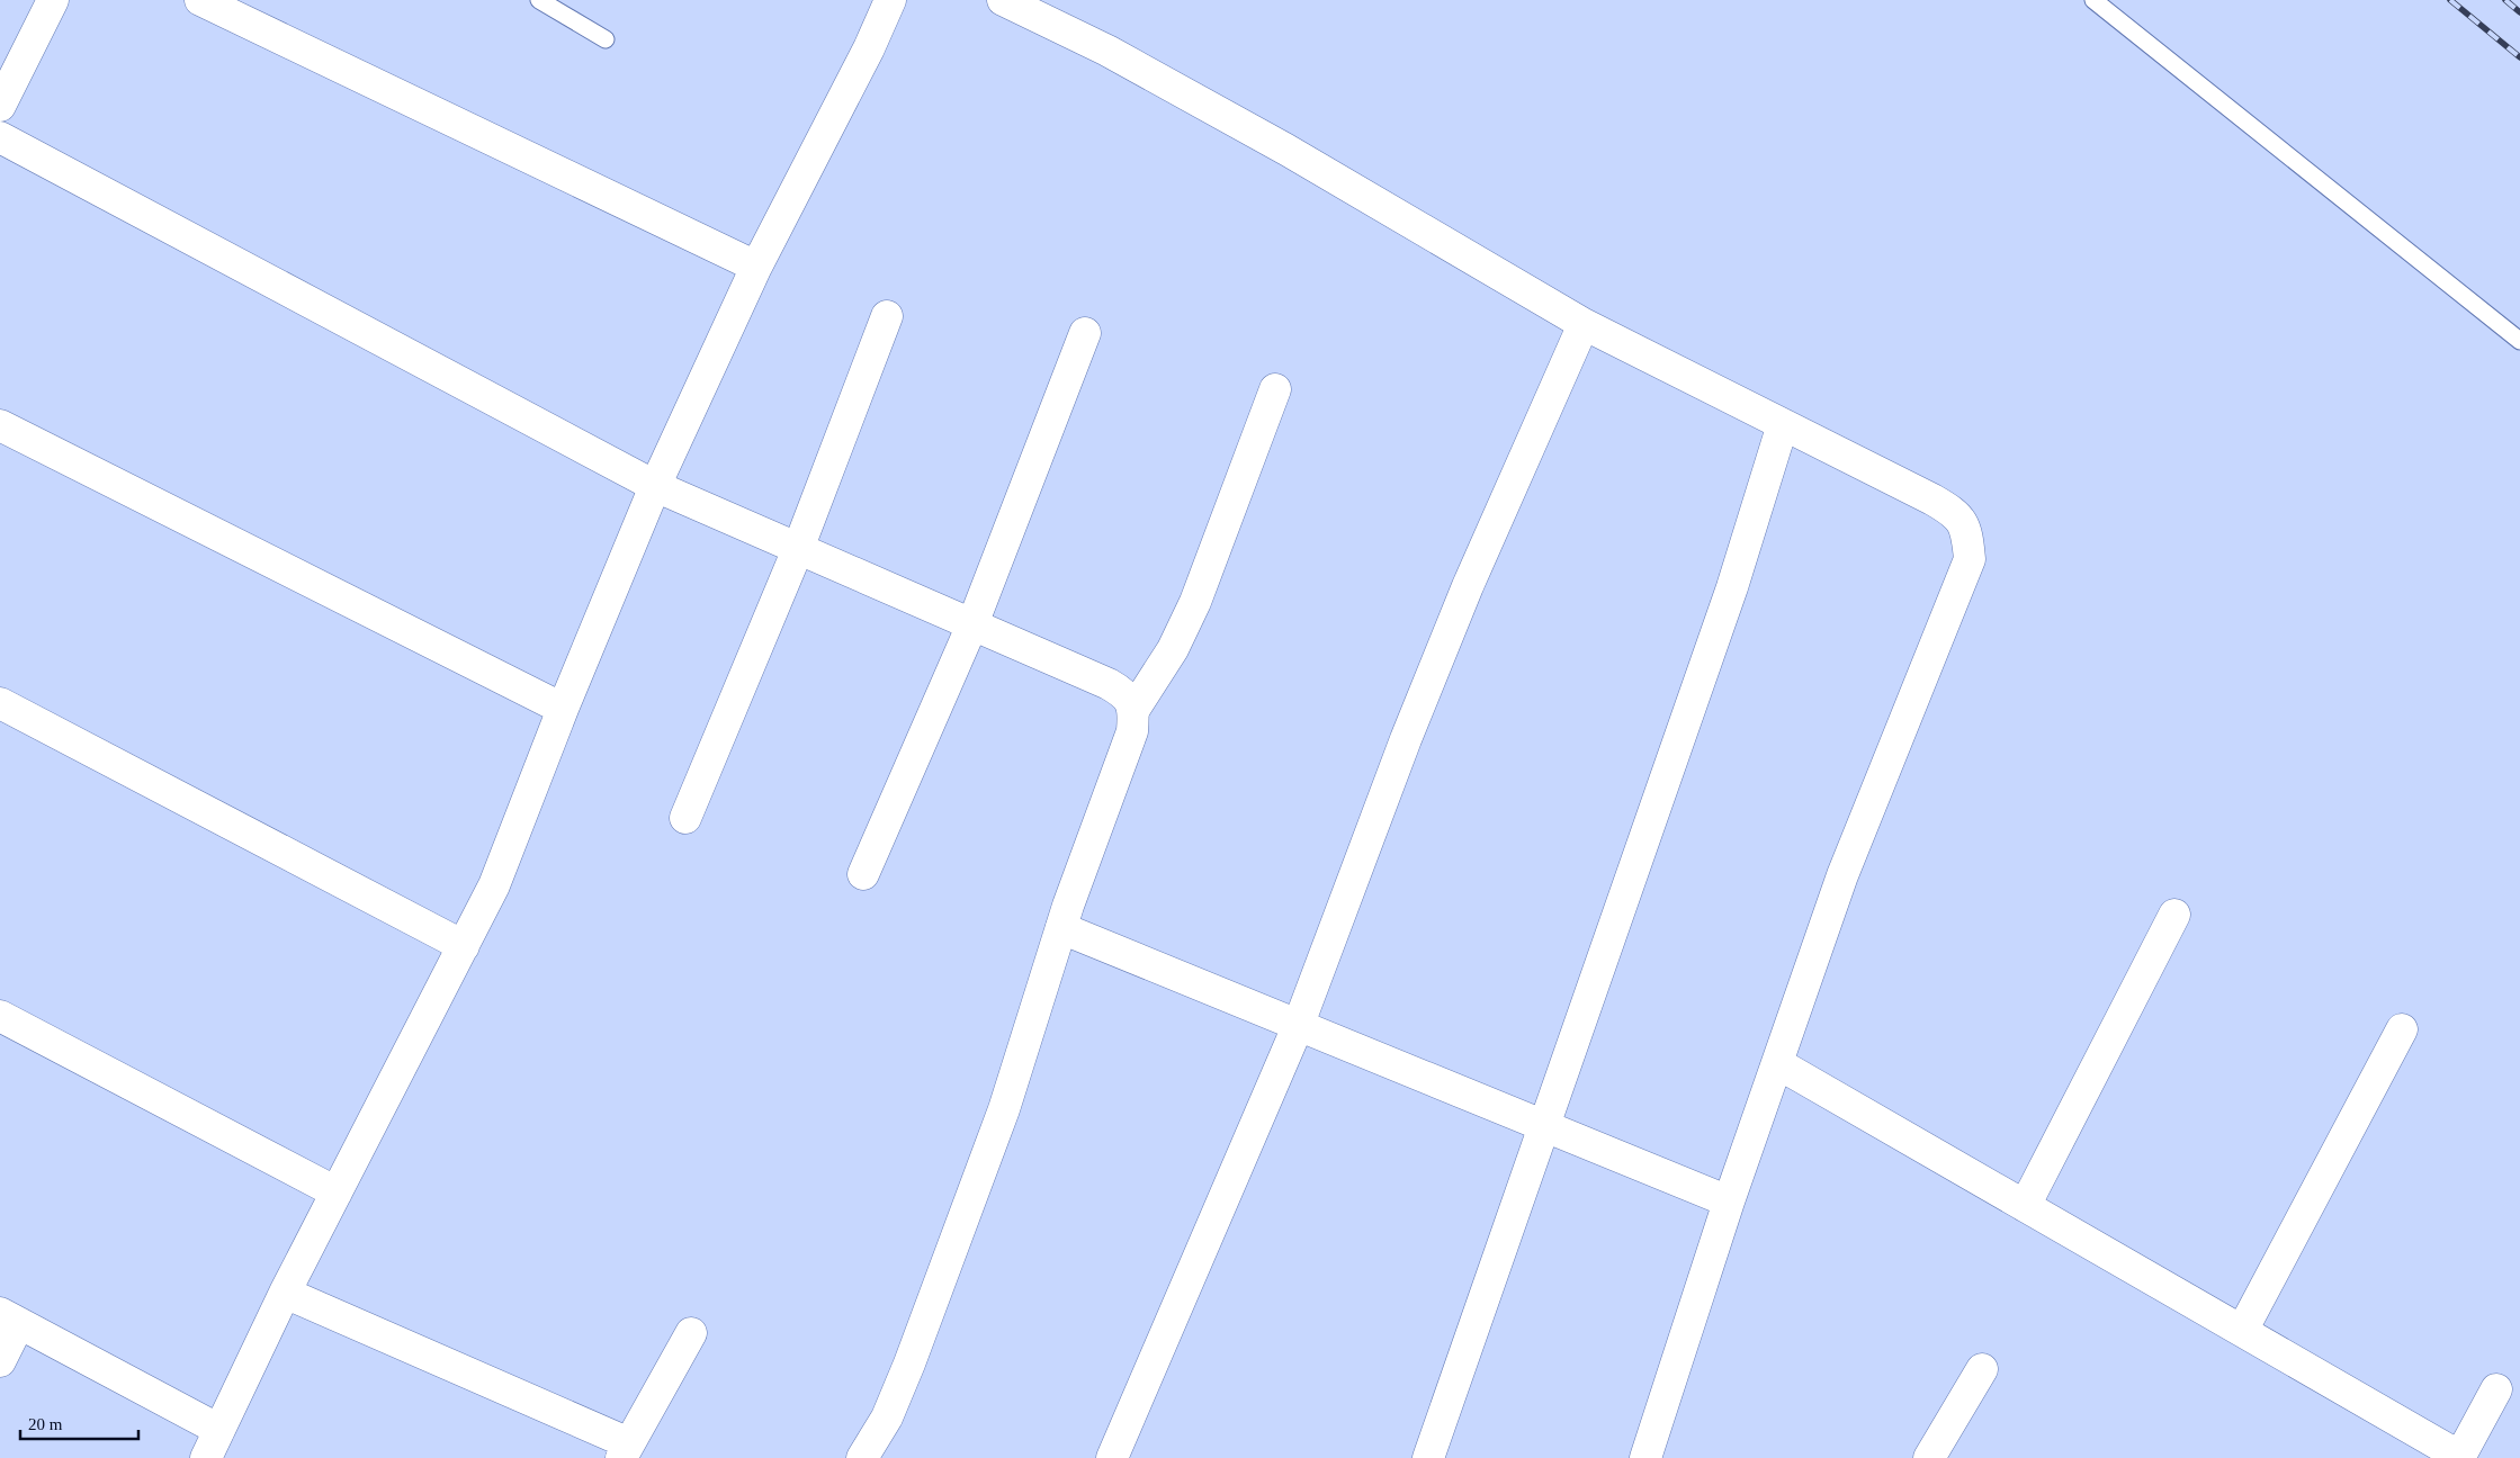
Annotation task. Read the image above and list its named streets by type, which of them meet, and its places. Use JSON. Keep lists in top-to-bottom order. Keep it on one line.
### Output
{"scale_bar":"20 m"}
